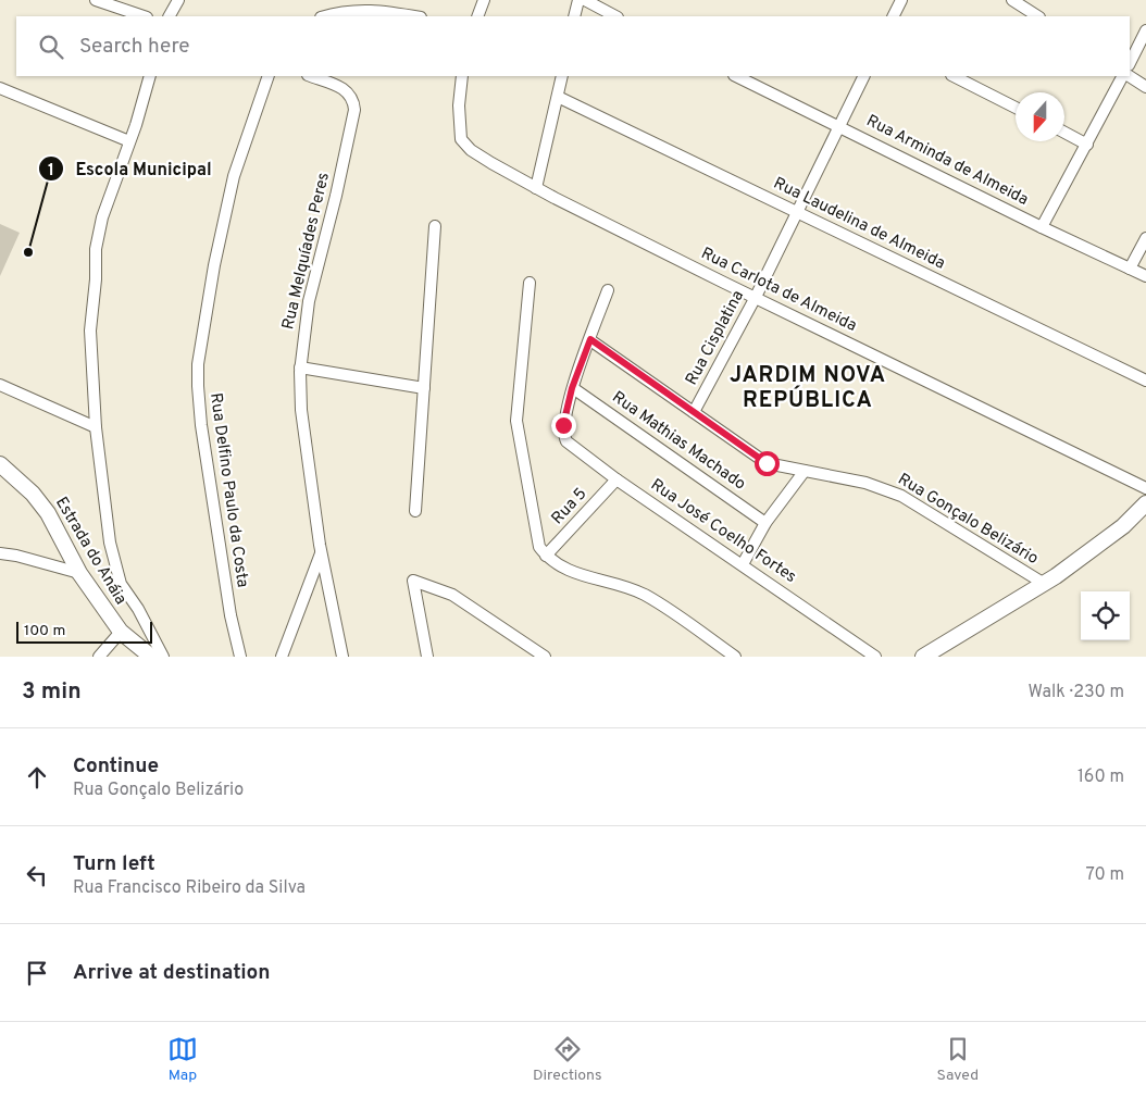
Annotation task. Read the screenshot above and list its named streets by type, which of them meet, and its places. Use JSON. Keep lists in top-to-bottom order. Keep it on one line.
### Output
{"streets":{"street":["Rua Arminda de Almeida","Rua Laudelina de Almeida","Rua Melquíades Peres","Rua Carlota de Almeida","Rua Cisplatina","Rua Mathias Machado","Rua Delfino Paulo da Costa","Rua 5","Rua Gonçalo Belizário","Rua José Coelho Fortes","Estrada do Anáia"]},"crossings":[["Rua Arminda de Almeida","Rua Cisplatina"],["Rua Laudelina de Almeida","Rua Cisplatina"],["Rua Carlota de Almeida","Rua Cisplatina"],["Rua Cisplatina","Rua Gonçalo Belizário"],["Rua Mathias Machado","Rua José Coelho Fortes"],["Rua 5","Rua José Coelho Fortes"]],"districts":["JARDIM NOVA REPÚBLICA"],"places":["Escola Municipal"],"scale_bar":"100 m","north":"bottom","page":{"search":"Search here","scale":"100 m","heading":["3 min","Walk · 230 m"],"list":[["Continue","Rua Gonçalo Belizário","160 m"],["Turn left","Rua Francisco Ribeiro da Silva","70 m"],"Arrive at destination"],"nav":["Map","Directions","Saved"]}}
